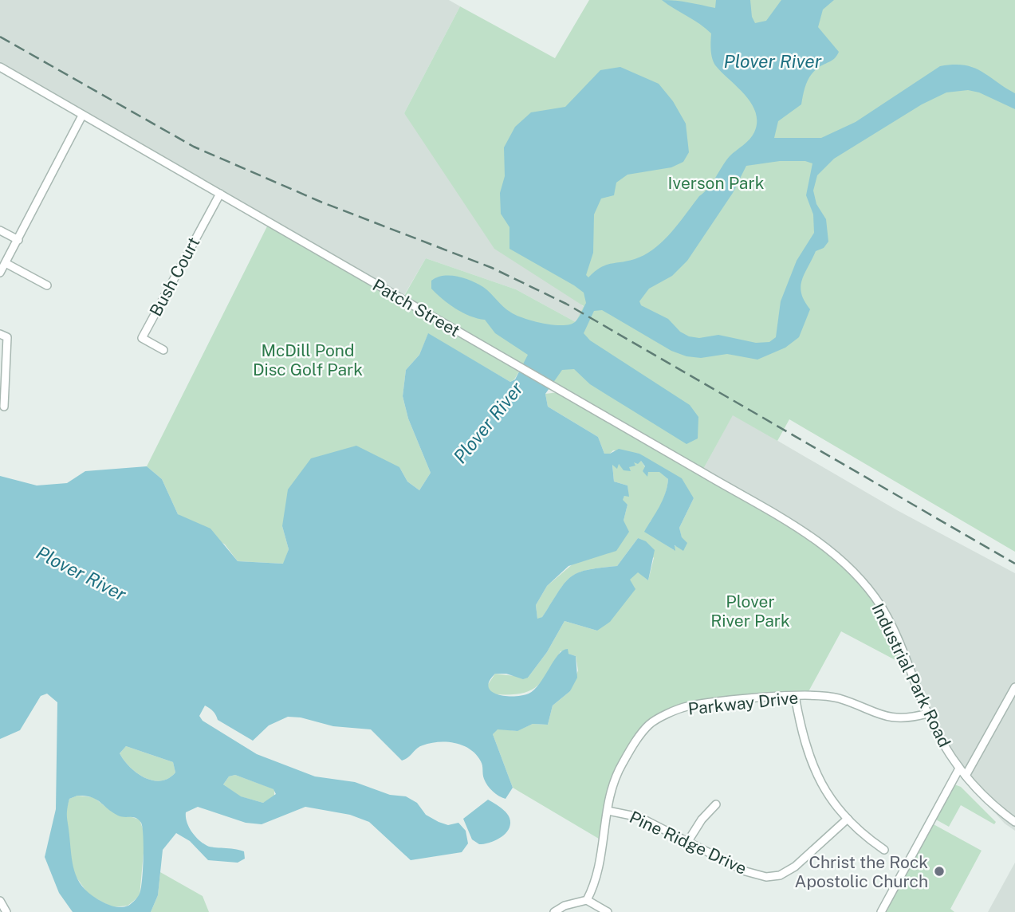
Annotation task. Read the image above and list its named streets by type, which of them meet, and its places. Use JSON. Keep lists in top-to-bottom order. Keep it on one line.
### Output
{"streets":{"street":["Bush Court","Patch Street","Industrial Park Road","Parkway Drive","Pine Ridge Drive"]},"crossings":[["Bush Court","Patch Street"],["Patch Street","Industrial Park Road"],["Industrial Park Road","Parkway Drive"],["Parkway Drive","Pine Ridge Drive"]],"water":["Plover River"],"parks":["Iverson Park","McDill Pond Disc Golf Park","Plover River Park"],"places":["Christ the Rock Apostolic Church"]}
